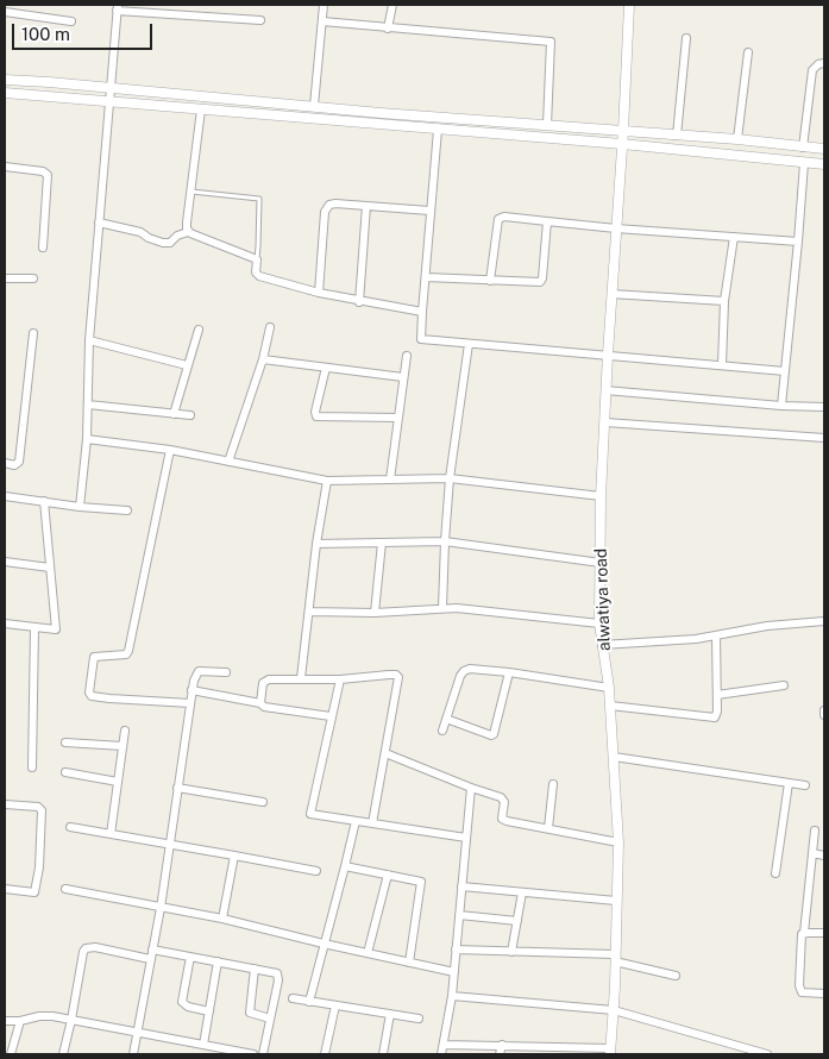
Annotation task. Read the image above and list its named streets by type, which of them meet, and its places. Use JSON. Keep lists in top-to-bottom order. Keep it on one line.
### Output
{"streets":{"street":["alwatiya road"]},"scale_bar":"100 m"}
